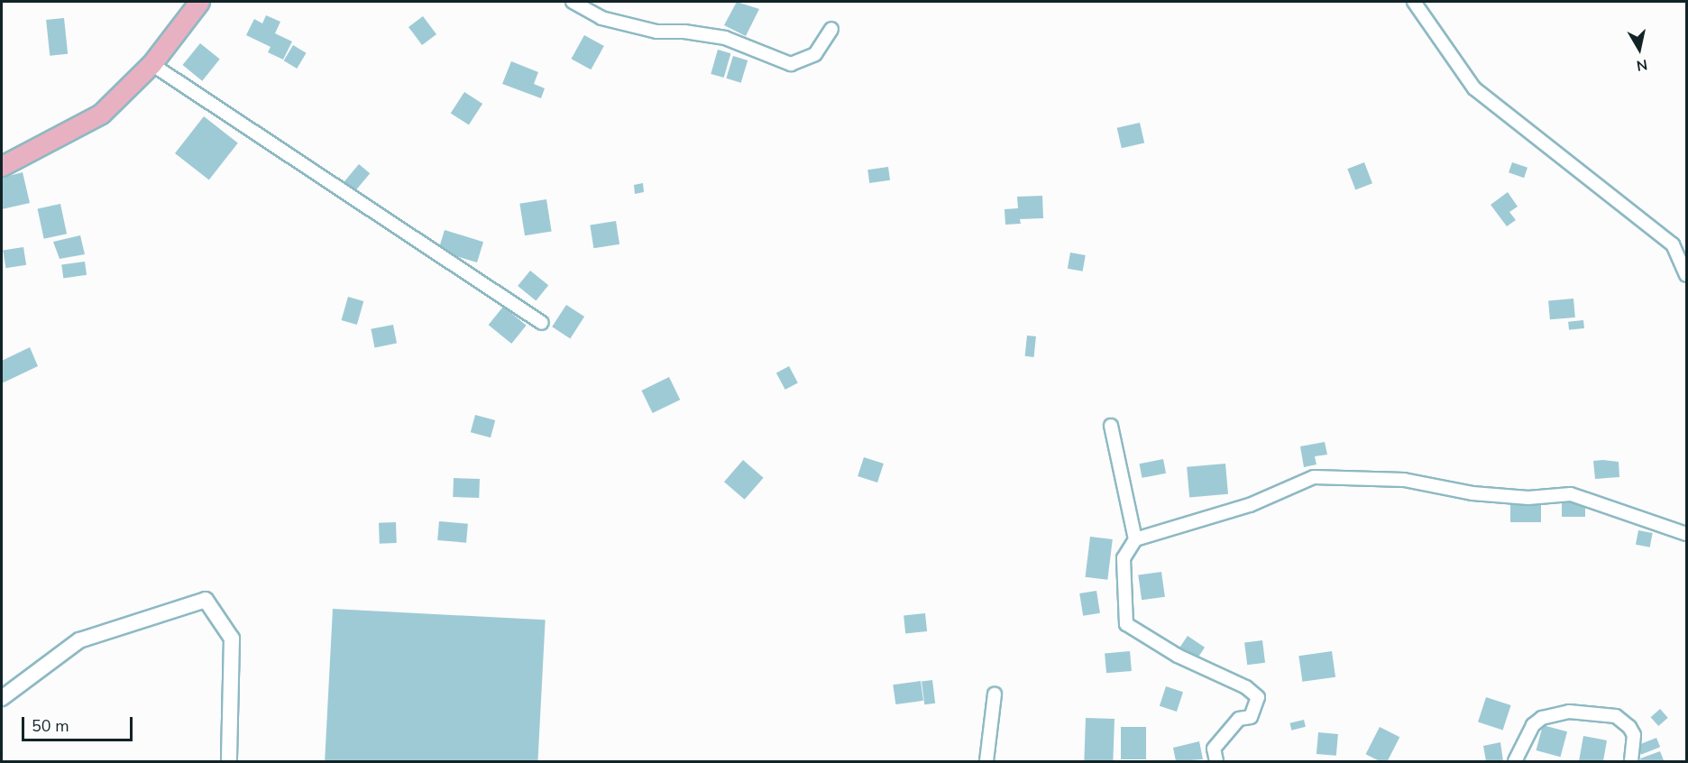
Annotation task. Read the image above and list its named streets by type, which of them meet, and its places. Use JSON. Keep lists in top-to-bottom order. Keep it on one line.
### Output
{"scale_bar":"50 m","north":"bottom"}
